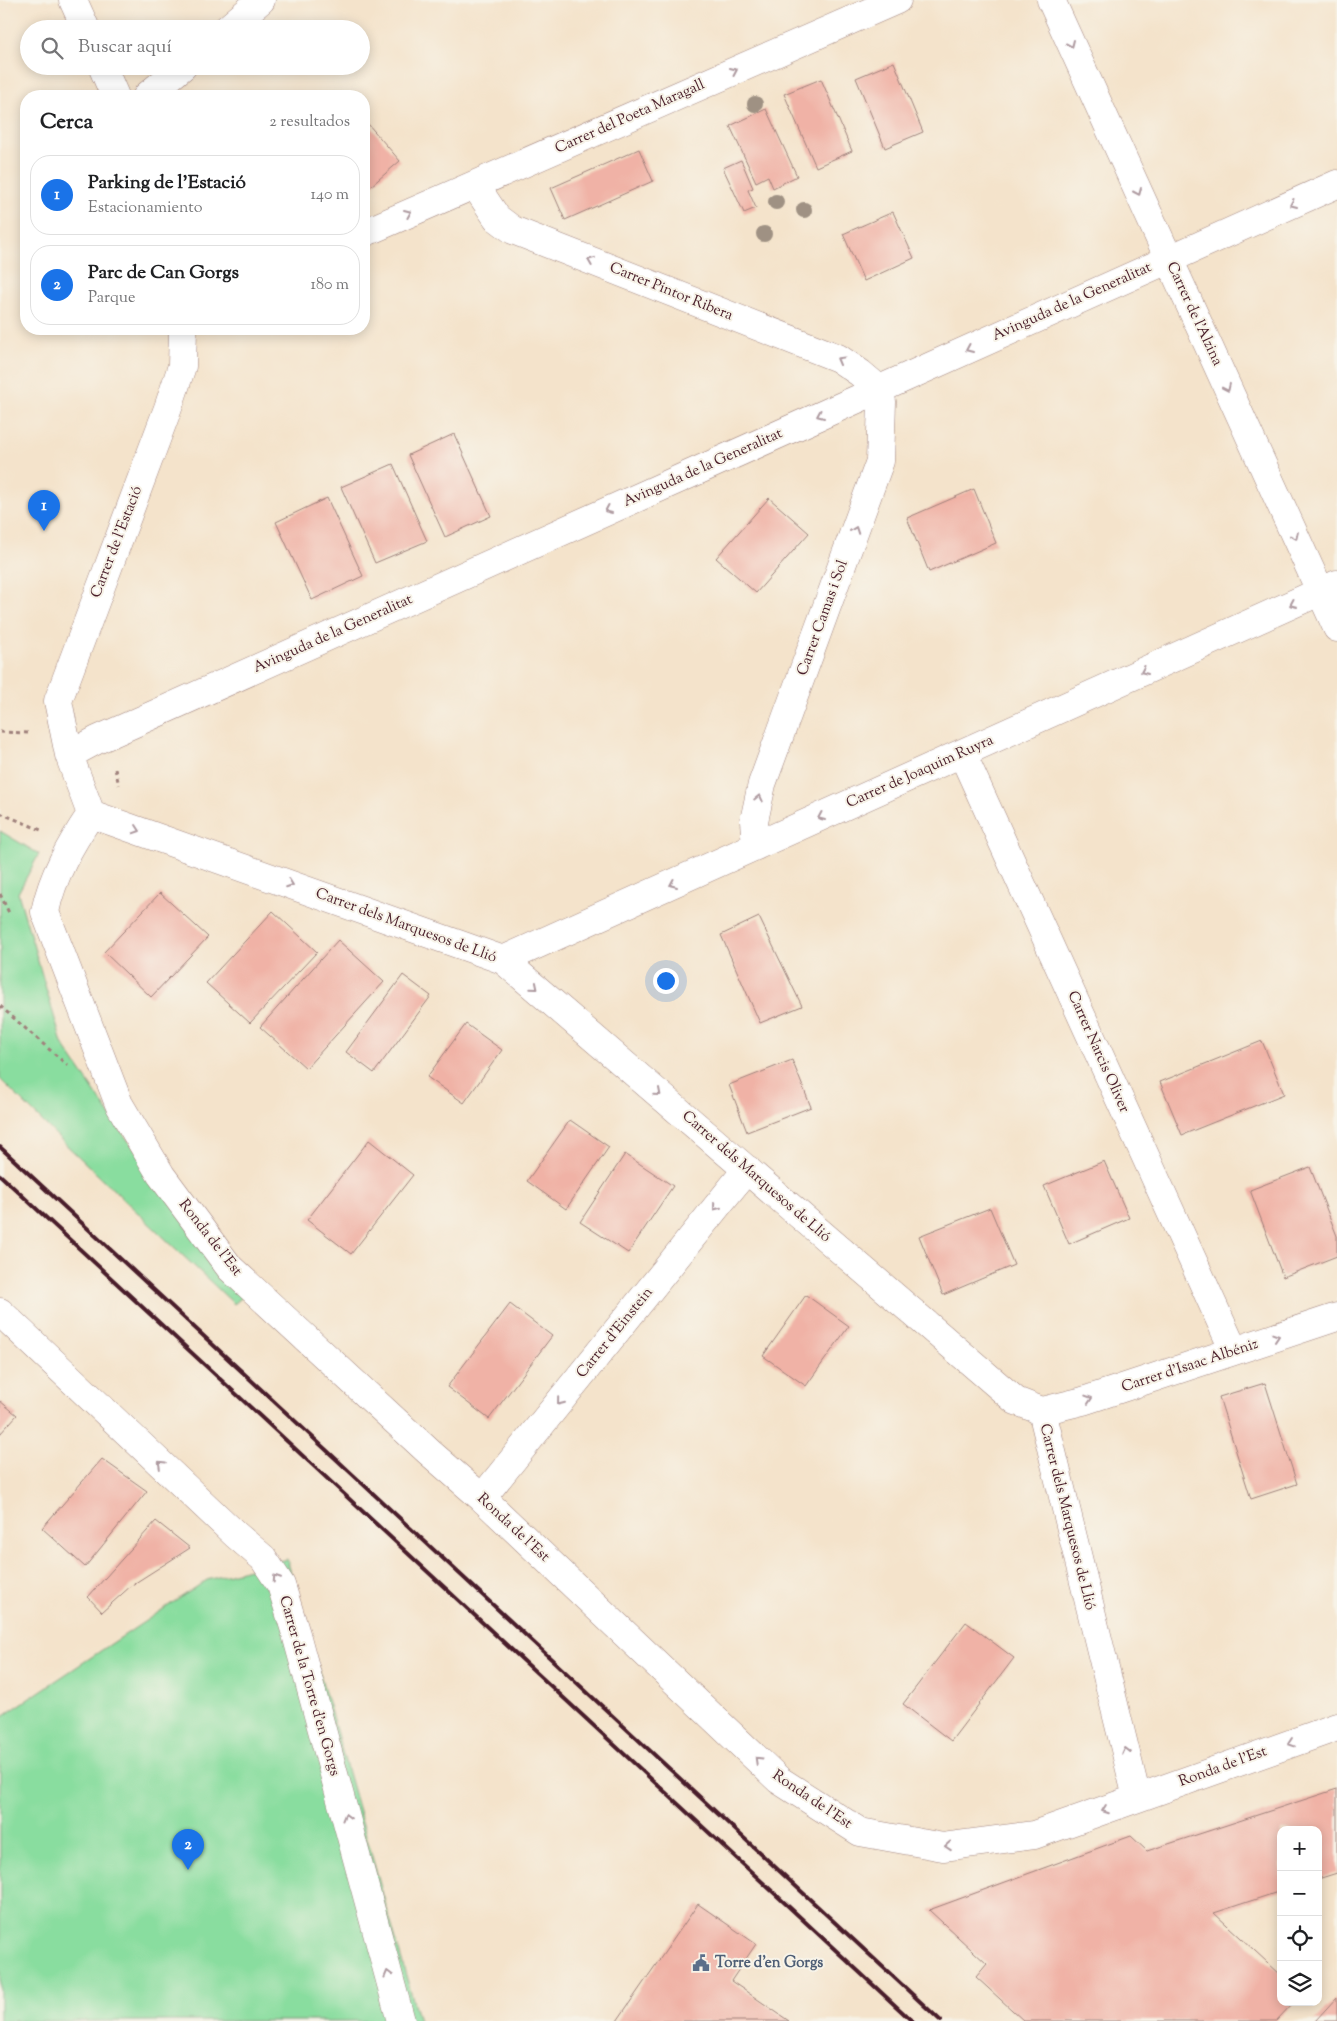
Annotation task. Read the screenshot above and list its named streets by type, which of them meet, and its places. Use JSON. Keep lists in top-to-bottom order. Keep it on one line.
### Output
{"streets":{"street":["Carrer del Poeta Maragall","Carrer Pintor Ribera","Avinguda de la Generalitat","Carrer de l'Alzina","Carrer de l'Estació","Carrer Camas i Sol","Carrer de Joaquim Ruyra","Carrer dels Marquesos de Llió","Carrer Narcis Oliver","Ronda de l'Est","Carrer d'Einstein","Carrer d'Isaac Albéniz","Carrer de la Torre d'en Gorgs"]},"crossings":[["Carrer del Poeta Maragall","Carrer Pintor Ribera"],["Carrer Pintor Ribera","Avinguda de la Generalitat"],["Carrer Pintor Ribera","Carrer Camas i Sol"],["Avinguda de la Generalitat","Carrer de l'Alzina"],["Avinguda de la Generalitat","Carrer de l'Estació"],["Avinguda de la Generalitat","Carrer Camas i Sol"],["Carrer de l'Alzina","Carrer de Joaquim Ruyra"],["Carrer Camas i Sol","Carrer de Joaquim Ruyra"],["Carrer de Joaquim Ruyra","Carrer dels Marquesos de Llió"],["Carrer de Joaquim Ruyra","Carrer Narcis Oliver"],["Carrer dels Marquesos de Llió","Ronda de l'Est"],["Carrer dels Marquesos de Llió","Carrer d'Einstein"],["Carrer dels Marquesos de Llió","Carrer d'Isaac Albéniz"],["Carrer Narcis Oliver","Carrer d'Isaac Albéniz"],["Ronda de l'Est","Carrer d'Einstein"]],"one_way":["Carrer del Poeta Maragall","Carrer Pintor Ribera","Avinguda de la Generalitat","Carrer de l'Alzina","Carrer Camas i Sol","Carrer de Joaquim Ruyra","Ronda de l'Est","Carrer d'Einstein","Carrer d'Isaac Albéniz","Carrer de la Torre d'en Gorgs"],"places":{"public building":["Torre d'en Gorgs"]},"page":{"search":"Buscar aquí","heading":["Cerca","2 resultados"],"list":[{"mark":"1","name":"Parking de l'Estació","note":"Estacionamiento","value":"140 m"},{"mark":"2","name":"Parc de Can Gorgs","note":"Parque","value":"180 m"}],"pins":["1","2"],"map_buttons":["+","−"]}}
